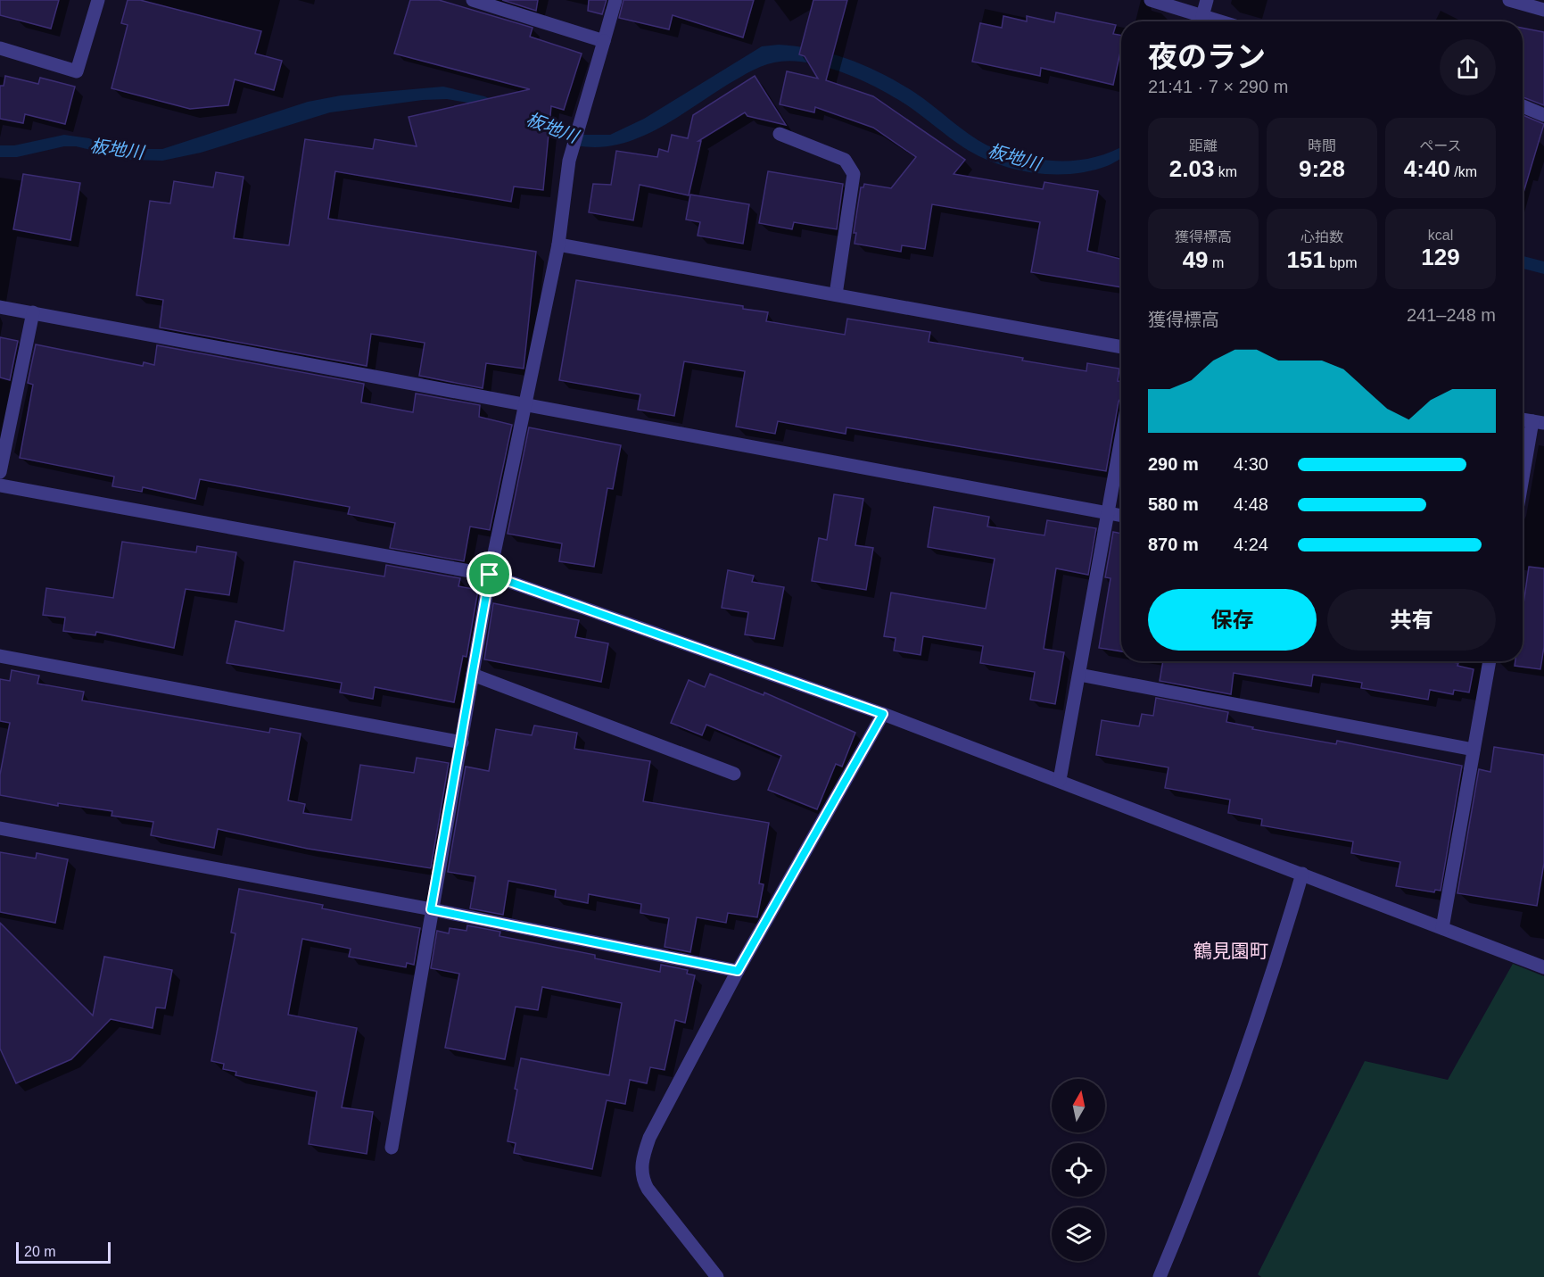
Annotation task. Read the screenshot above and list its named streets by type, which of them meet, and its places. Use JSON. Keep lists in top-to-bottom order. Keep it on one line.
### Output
{"districts":["鶴見園町"],"water":["板地川"],"scale_bar":"20 m","north":"top","page":{"heading":["夜のラン","21:41 · 7 × 290 m"],"stats":[["距離","2.03 km"],["時間","9:28"],["ペース","4:40 /km"],["獲得標高","49 m"],["心拍数","151 bpm"],["kcal","129"]],"chart":["獲得標高","241–248 m"],"list":[{"name":"290 m","note":"4:30"},{"name":"580 m","note":"4:48"},{"name":"870 m","note":"4:24"}],"buttons":["保存","共有"],"scale":"20 m"}}
